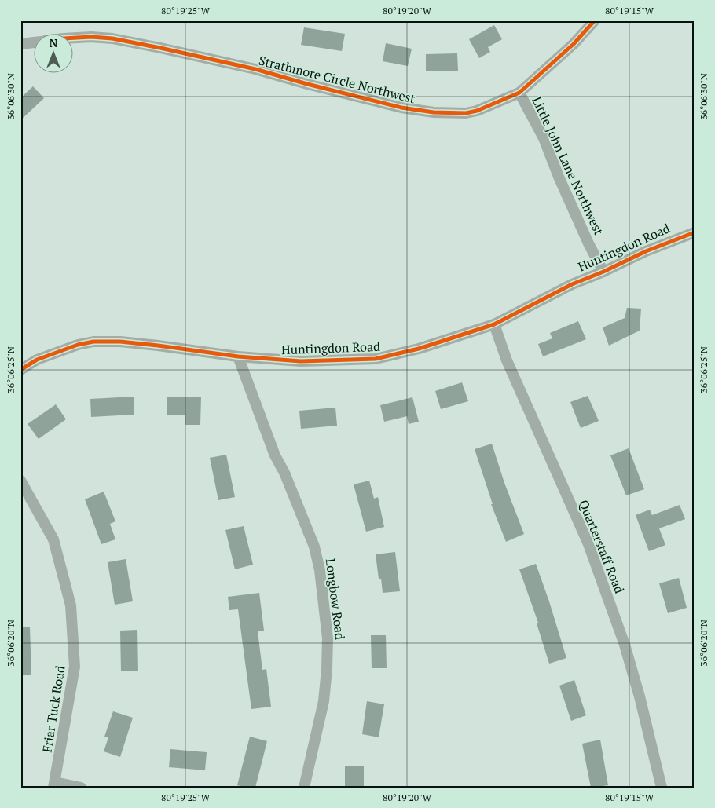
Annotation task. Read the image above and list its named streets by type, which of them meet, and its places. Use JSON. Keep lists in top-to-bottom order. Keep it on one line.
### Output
{"streets":{"street":["Strathmore Circle Northwest","Little John Lane Northwest","Huntingdon Road","Quarterstaff Road","Longbow Road","Friar Tuck Road"]},"crossings":[["Strathmore Circle Northwest","Little John Lane Northwest"],["Little John Lane Northwest","Huntingdon Road"],["Huntingdon Road","Quarterstaff Road"],["Huntingdon Road","Longbow Road"]],"north":"top","coordinates":["80°19'25\"W","80°19'20\"W","80°19'15\"W","36°06'30\"N","36°06'25\"N","36°06'20\"N"]}
